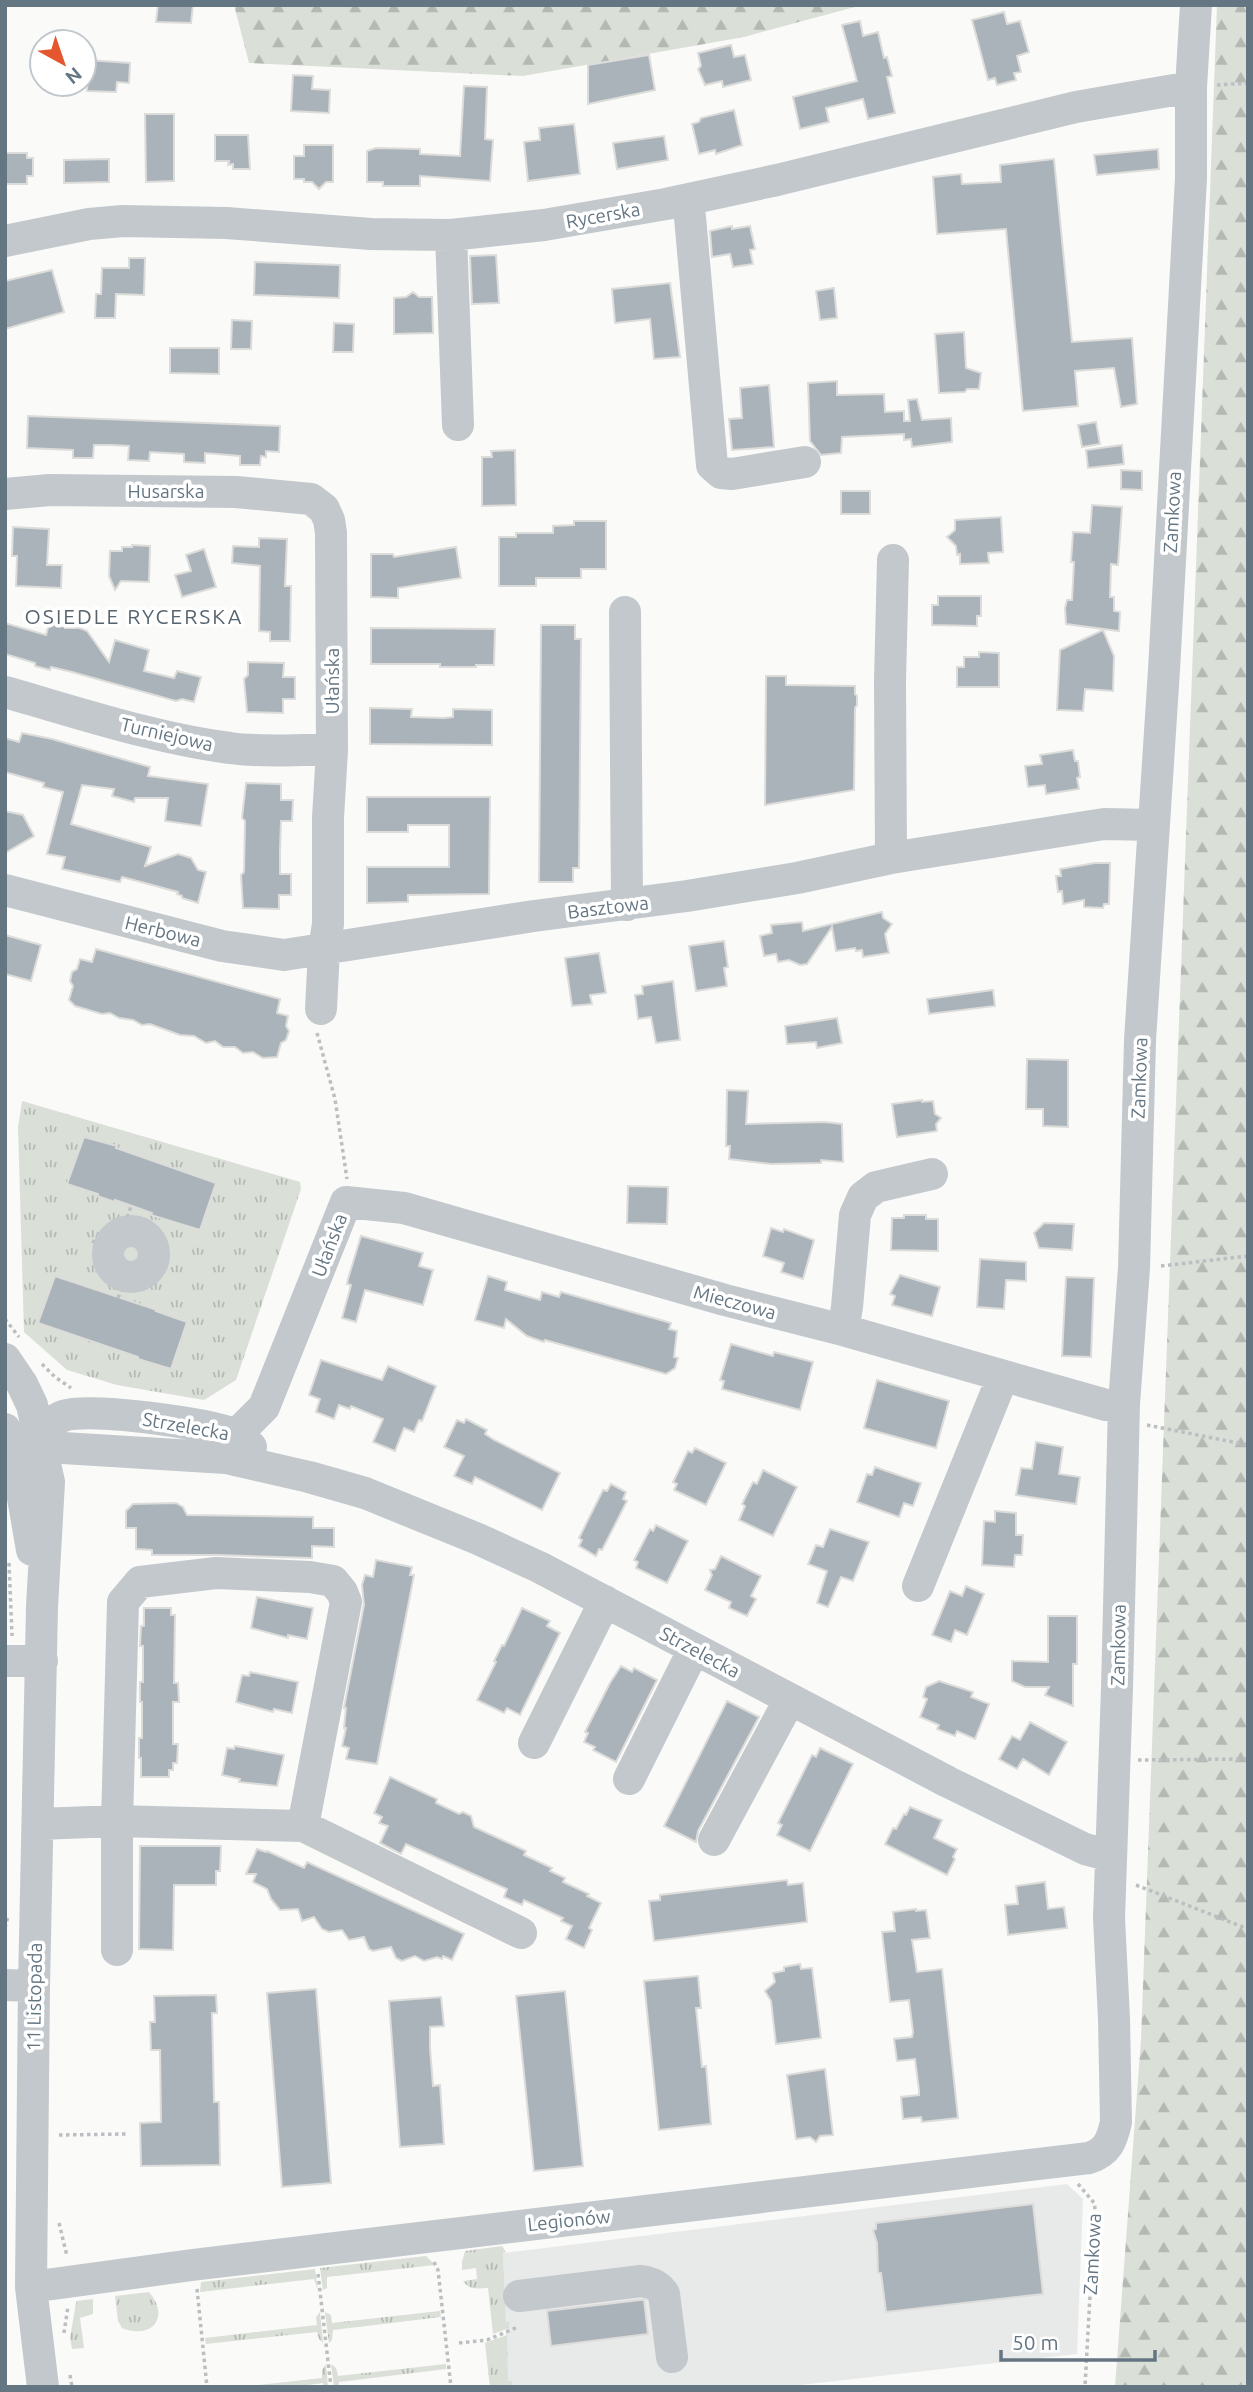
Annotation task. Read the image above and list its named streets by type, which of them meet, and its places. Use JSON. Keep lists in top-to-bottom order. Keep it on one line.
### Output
{"streets":{"street":["Rycerska","Husarska","Zamkowa","Ułańska","Turniejowa","Basztowa","Herbowa","Mieczowa","Strzelecka","11 Listopada","Legionów"]},"crossings":[["Rycerska","Zamkowa"],["Husarska","Ułańska"],["Zamkowa","Basztowa"],["Zamkowa","Mieczowa"],["Zamkowa","Strzelecka"],["Zamkowa","Legionów"],["Ułańska","Turniejowa"],["Ułańska","Basztowa"],["Ułańska","Herbowa"],["Ułańska","Mieczowa"],["Ułańska","Strzelecka"],["Basztowa","Herbowa"],["Strzelecka","11 Listopada"],["11 Listopada","Legionów"]],"districts":["OSIEDLE RYCERSKA"],"scale_bar":"50 m","north":"bottom right"}
